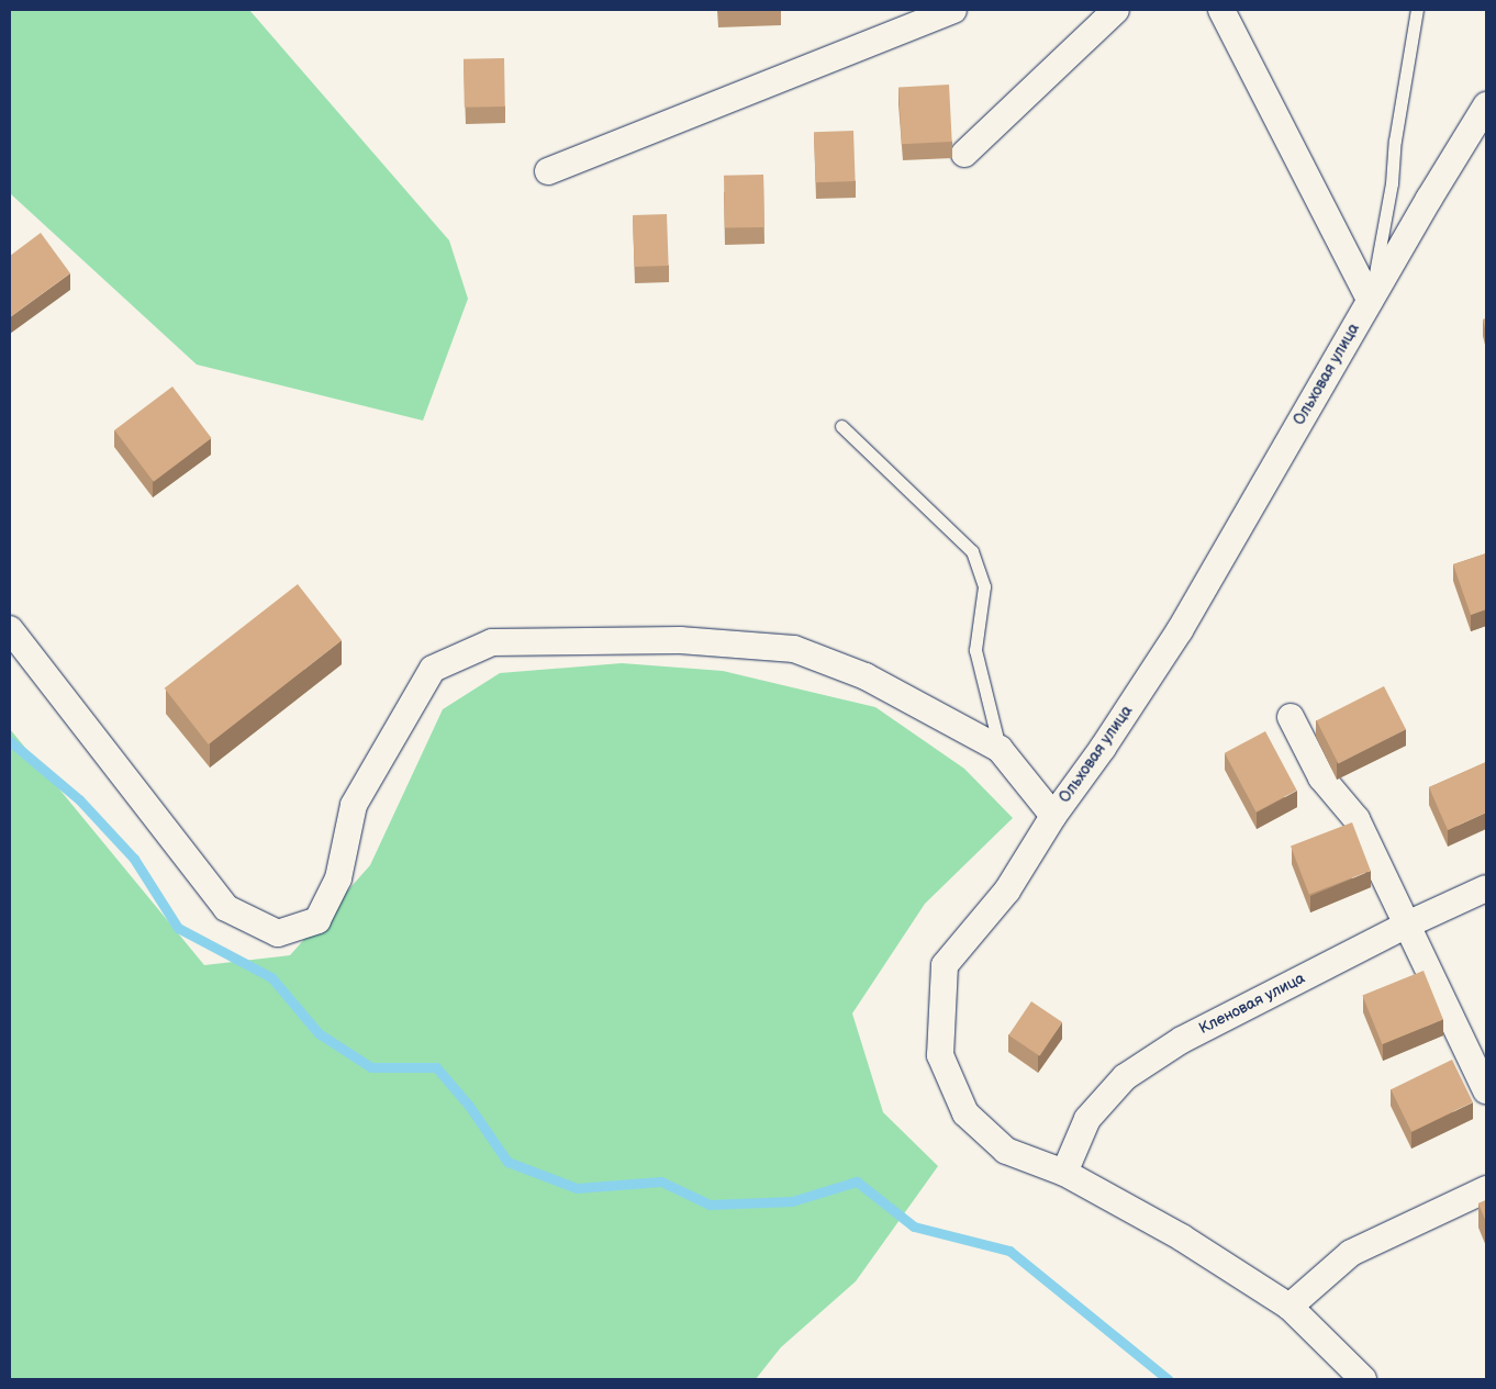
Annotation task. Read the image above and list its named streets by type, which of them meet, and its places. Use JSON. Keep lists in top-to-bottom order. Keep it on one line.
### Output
{"streets":{"street":["Ольховая улица","Кленовая улица"]},"crossings":[["Ольховая улица","Кленовая улица"]]}
